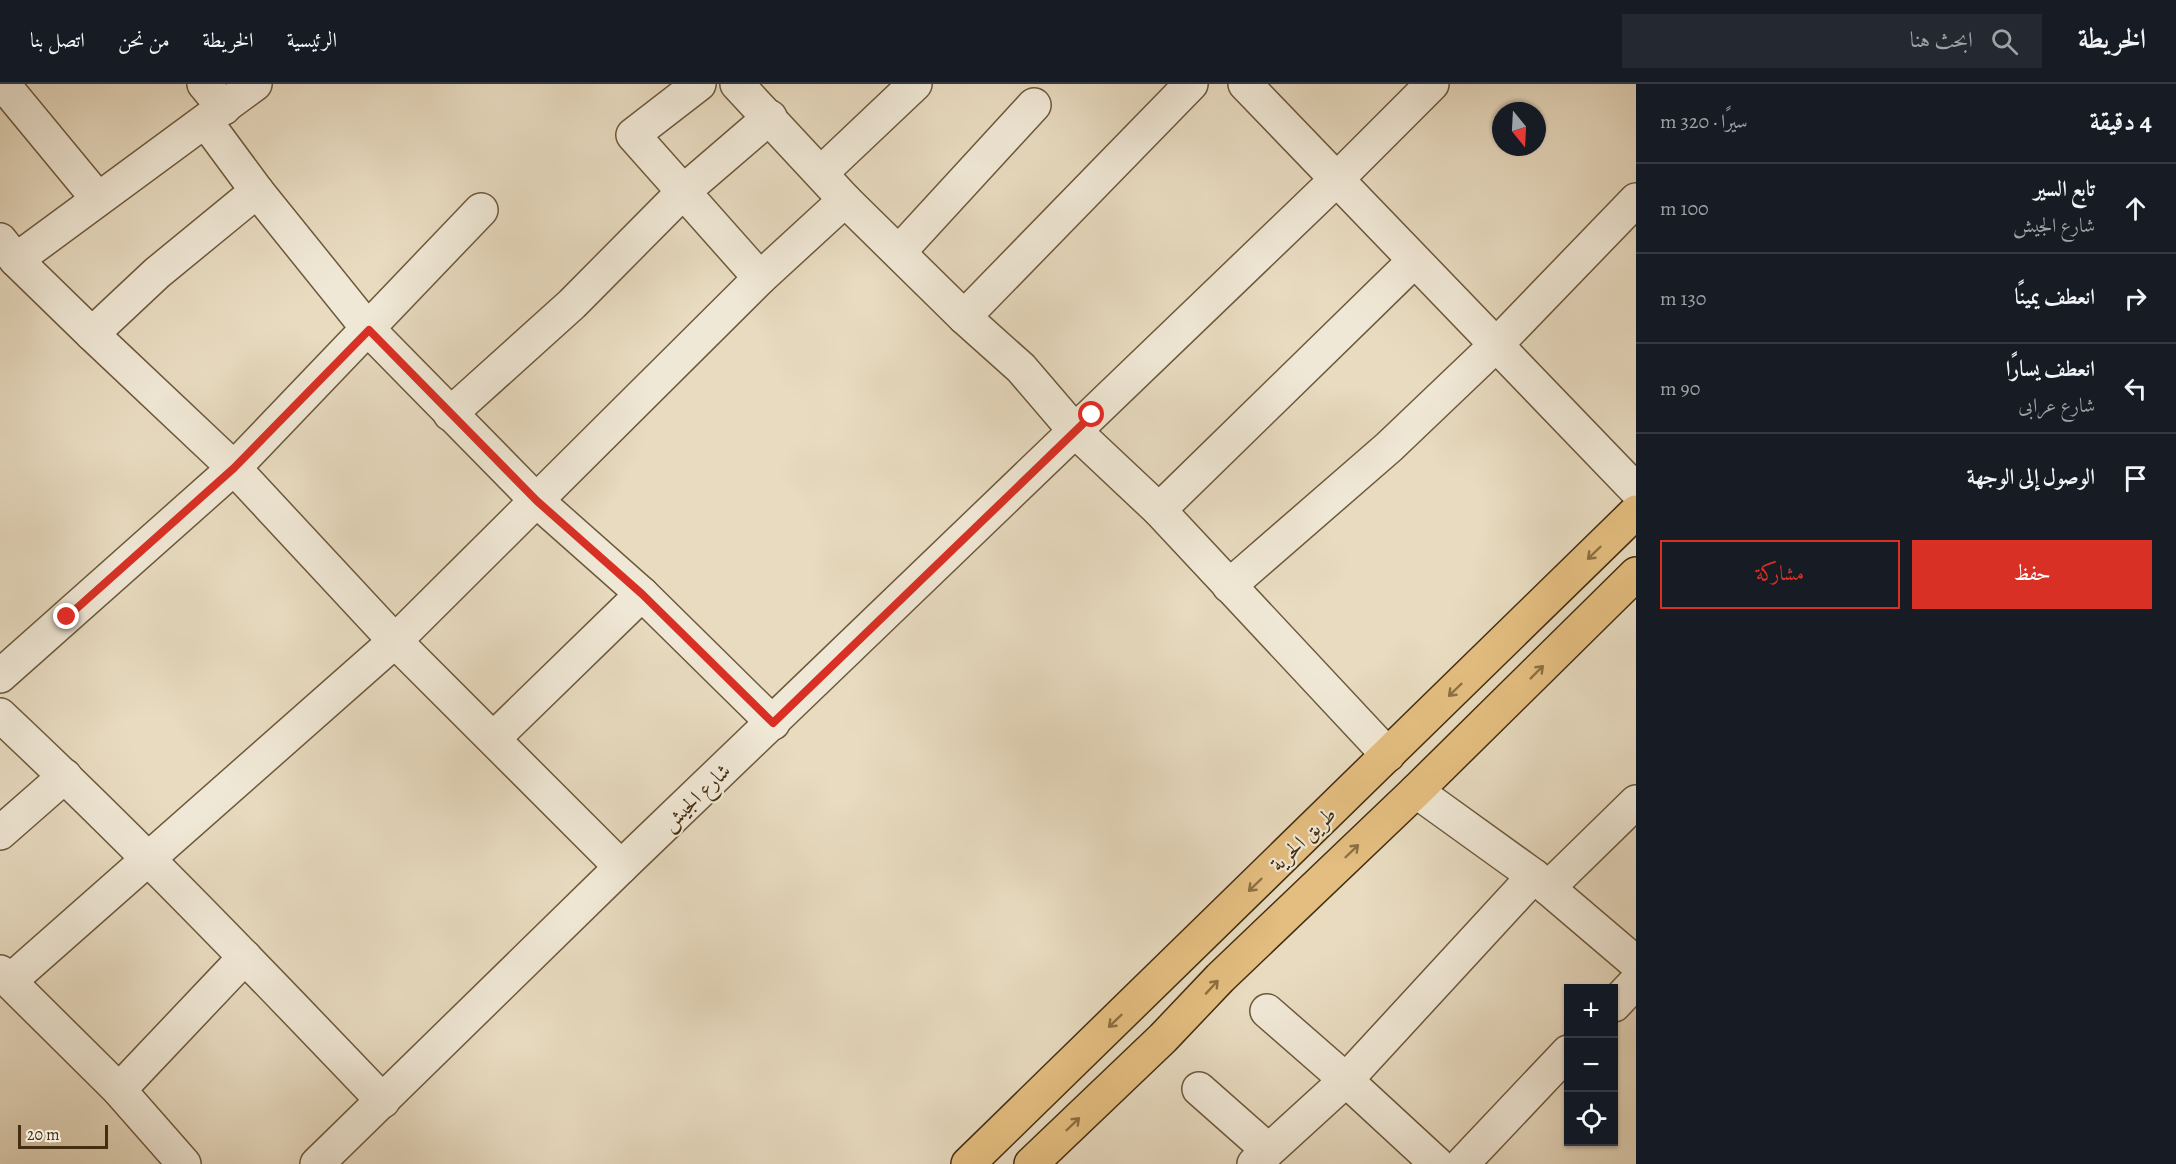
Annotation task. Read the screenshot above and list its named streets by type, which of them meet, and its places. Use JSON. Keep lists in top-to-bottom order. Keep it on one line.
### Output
{"streets":{"main road":["طريق الحرية"],"street":["شارع الجيش"]},"scale_bar":"20 m","north":"bottom","page":{"header":"الخريطة","search":"ابحث هنا","nav":["الرئيسية","الخريطة","من نحن","اتصل بنا"],"heading":["4 دقيقة","سيرًا · 320 m"],"list":[["تابع السير","شارع الجيش","100 m"],["انعطف يمينًا","130 m"],["انعطف يسارًا","شارع عرابى","90 m"],"الوصول إلى الوجهة"],"buttons":["حفظ","مشاركة"],"map_buttons":["+","−"],"scale":"20 m"}}
